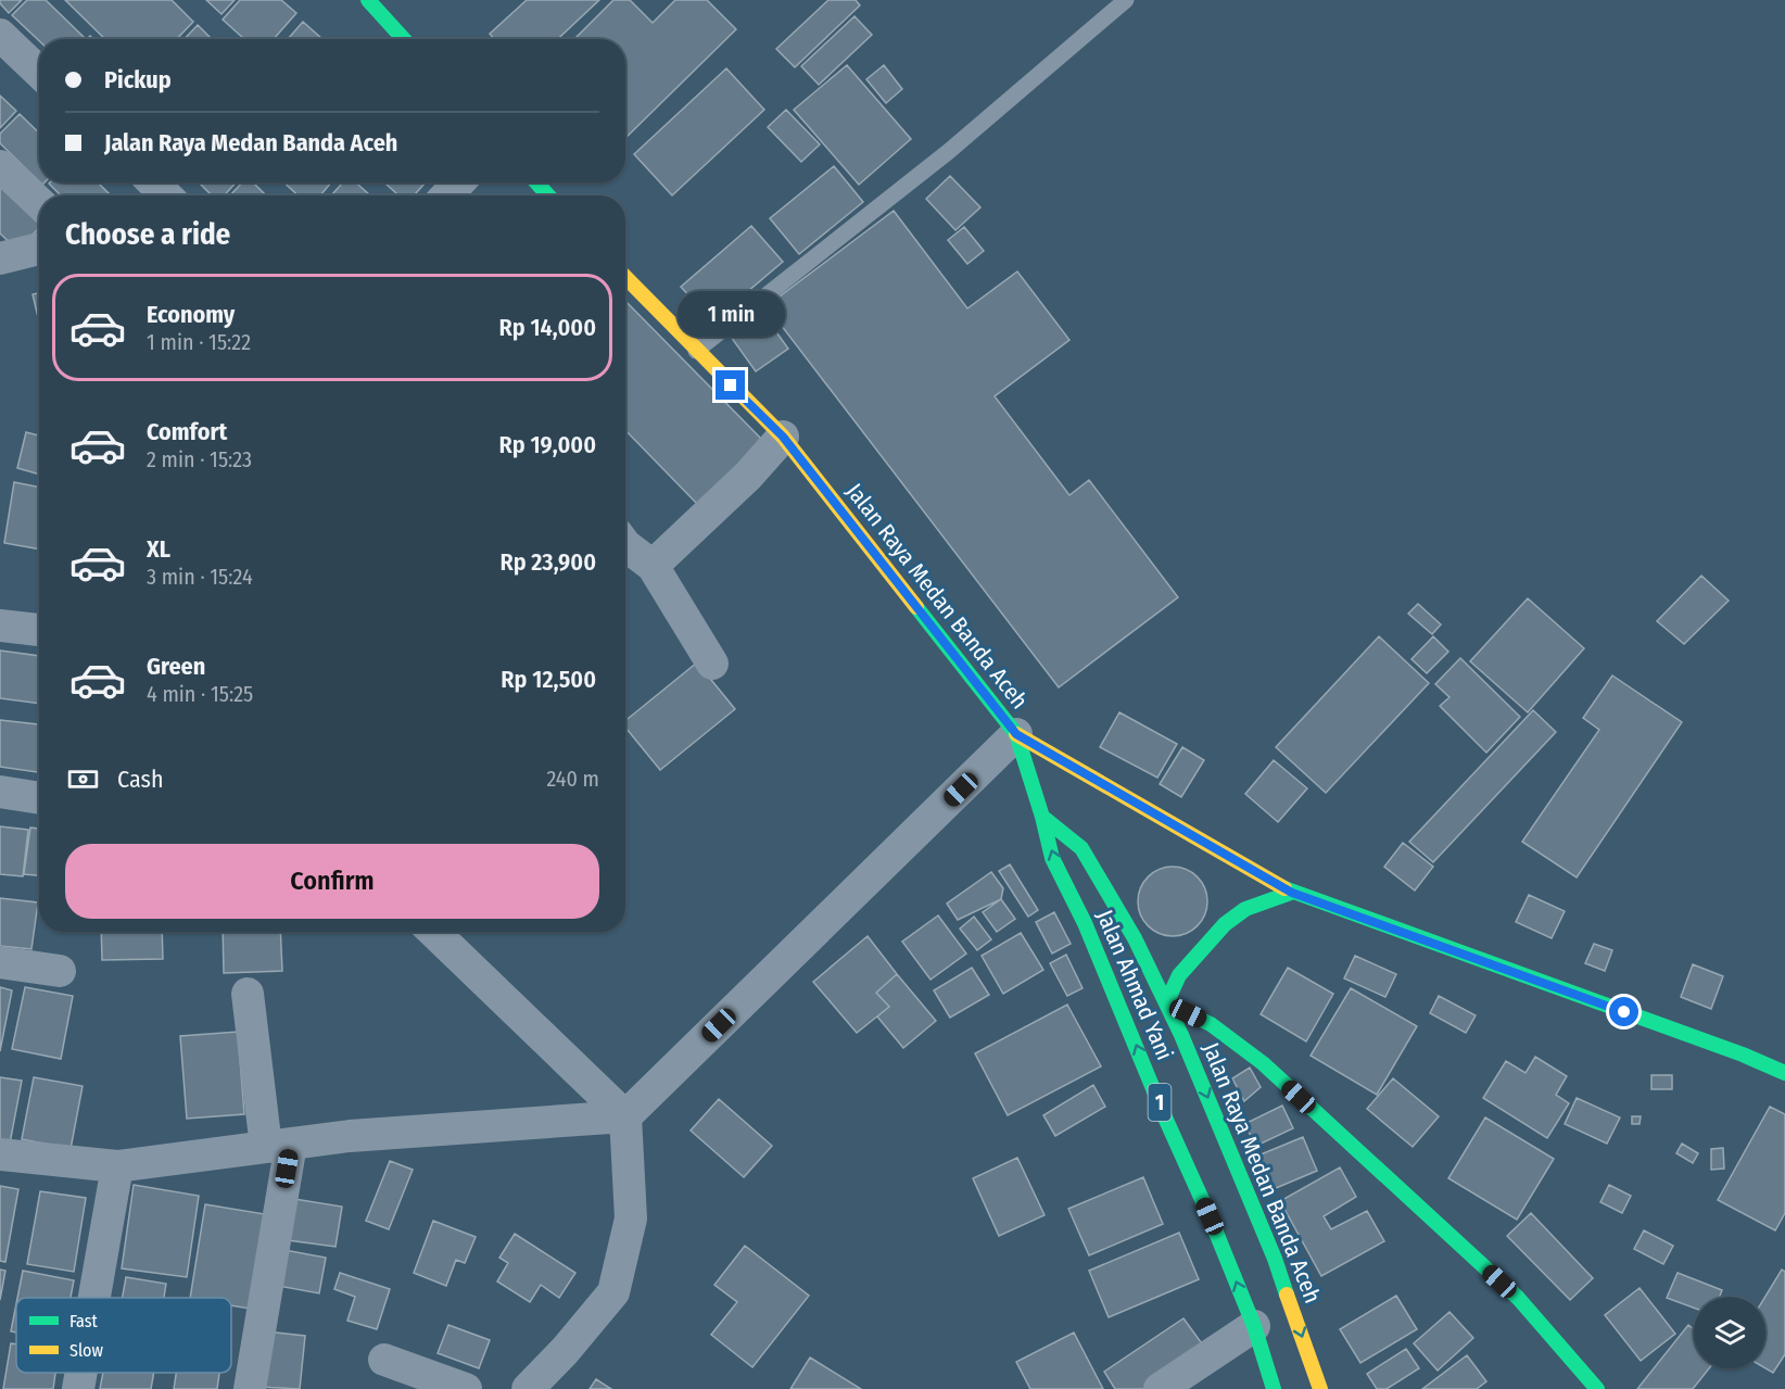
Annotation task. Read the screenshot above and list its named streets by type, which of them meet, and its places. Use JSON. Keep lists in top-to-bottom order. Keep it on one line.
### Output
{"streets":{"main road":["Jalan Raya Medan Banda Aceh","Jalan Ahmad Yani","1"]},"crossings":[["Jalan Raya Medan Banda Aceh","Jalan Ahmad Yani"]],"one_way":["Jalan Ahmad Yani"],"legend":["Fast","Slow"],"page":{"banner":["Pickup","Jalan Raya Medan Banda Aceh"],"heading":"Choose a ride","list":[{"name":"Economy","note":"1 min · 15:22","value":"Rp 14,000"},{"name":"Comfort","note":"2 min · 15:23","value":"Rp 19,000"},{"name":"XL","note":"3 min · 15:24","value":"Rp 23,900"},{"name":"Green","note":"4 min · 15:25","value":"Rp 12,500"}],"bubble":"1 min","pay":["Cash","240 m"],"buttons":"Confirm"}}
